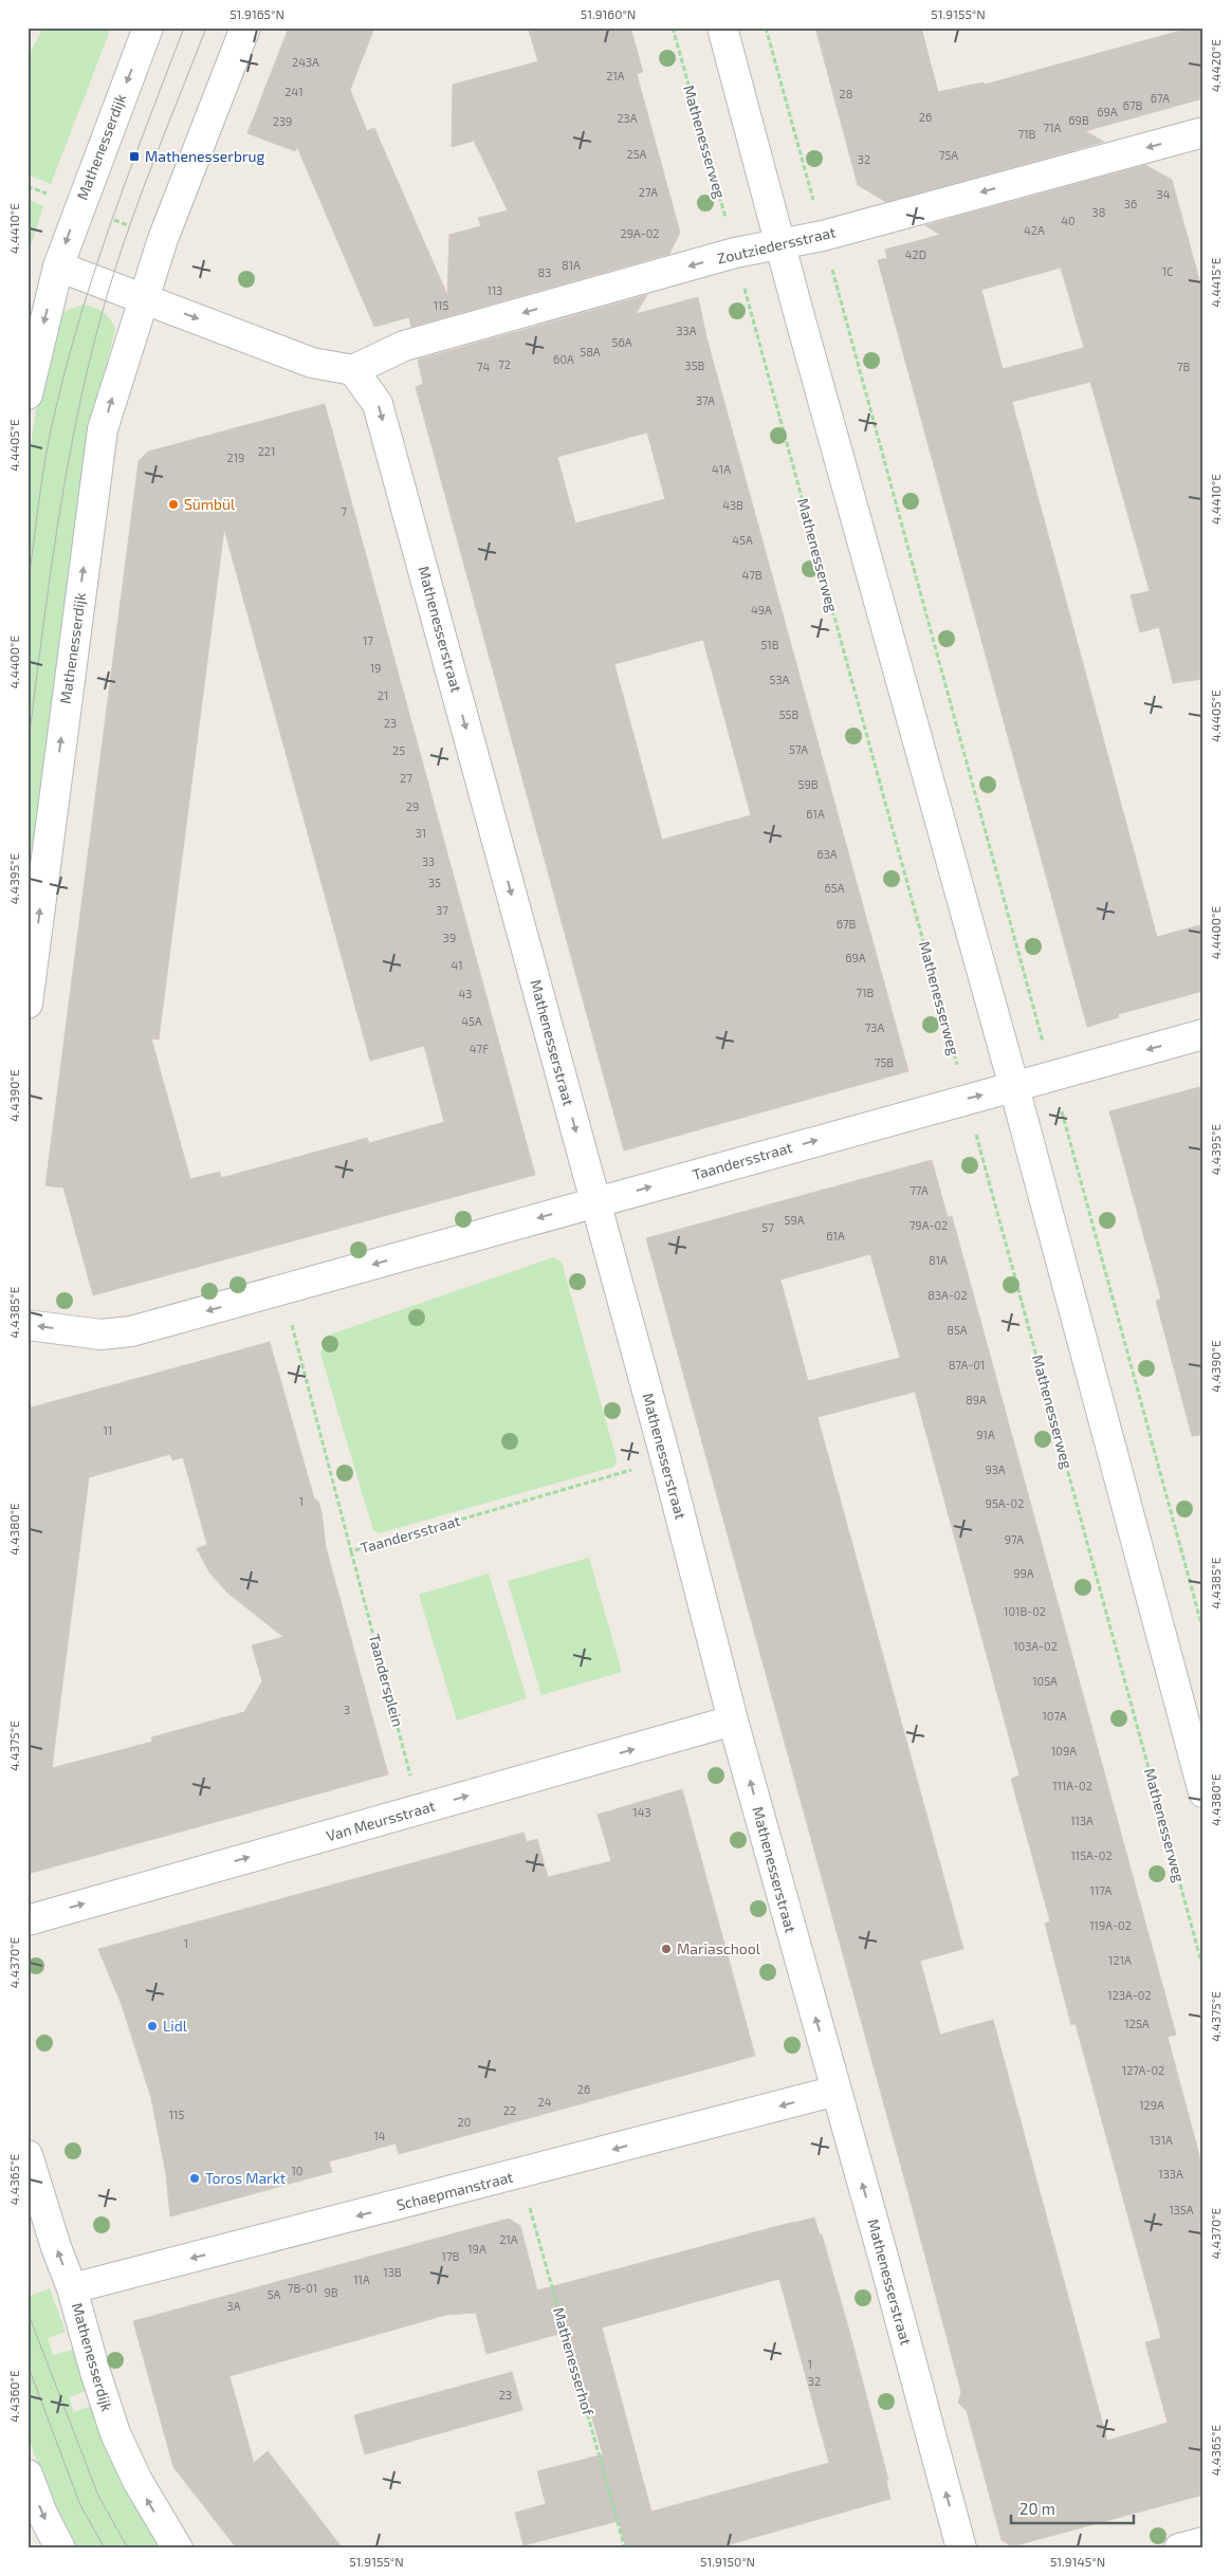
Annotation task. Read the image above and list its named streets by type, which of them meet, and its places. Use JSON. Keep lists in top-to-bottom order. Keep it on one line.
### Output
{"streets":{"street":["Mathenesserdijk","Zoutziedersstraat","Mathenesserstraat","Taandersstraat","Van Meursstraat","Schaepmanstraat"],"path":["Mathenesserweg","Taandersplein","Mathenesserhof"]},"crossings":[["Mathenesserweg","Zoutziedersstraat"],["Mathenesserweg","Taandersstraat"],["Mathenesserdijk","Schaepmanstraat"],["Zoutziedersstraat","Mathenesserstraat"],["Mathenesserstraat","Taandersstraat"],["Mathenesserstraat","Van Meursstraat"],["Mathenesserstraat","Schaepmanstraat"],["Taandersstraat","Taandersplein"],["Taandersplein","Van Meursstraat"],["Schaepmanstraat","Mathenesserhof"]],"one_way":["Zoutziedersstraat","Van Meursstraat","Schaepmanstraat"],"places":{"transit":["Mathenesserbrug"],"other":["Sümbül","Mariaschool","Lidl","Toros Markt"]},"house_numbers":["243A","21A","241","28","67A","67B","69A","26","23A","69B","239","71A","71B","25A","75A","32","27A","34","36","38","40","42A","29A-02","42D","81A","1C","83","113","115","33A","56A","58A","60A","72","35B","74","7B","37A","221","219","41A","43B","7","45A","47B","49A","17","51B","19","53A","21","55B","23","57A","25","27","59B","29","61A","31","63A","33","35","65A","37","67B","39","69A","41","71B","43","45A","73A","47F","75B","77A","59A","79A-02","57","61A","81A","83A-02","85A","87A-01","89A","11","91A","93A","1","95A-02","97A","99A","101B-02","103A-02","105A","3","107A","109A","111A-02","143","113A","115A-02","117A","119A-02","1","121A","123A-02","125A","127A-02","26","24","129A","22","115","20","14","131A","10","133A","135A","21A","19A","17B","13B","11A","7B-01","9B","5A","3A","1","32","23"],"scale_bar":"20 m","coordinates":["51.9165°N","51.9160°N","51.9155°N","4.4420°E","4.4410°E","4.4415°E","4.4405°E","4.4400°E","4.4395°E","4.4390°E","4.4385°E","4.4380°E","4.4375°E","4.4370°E","4.4365°E","4.4360°E","51.9150°N","51.9145°N"]}
